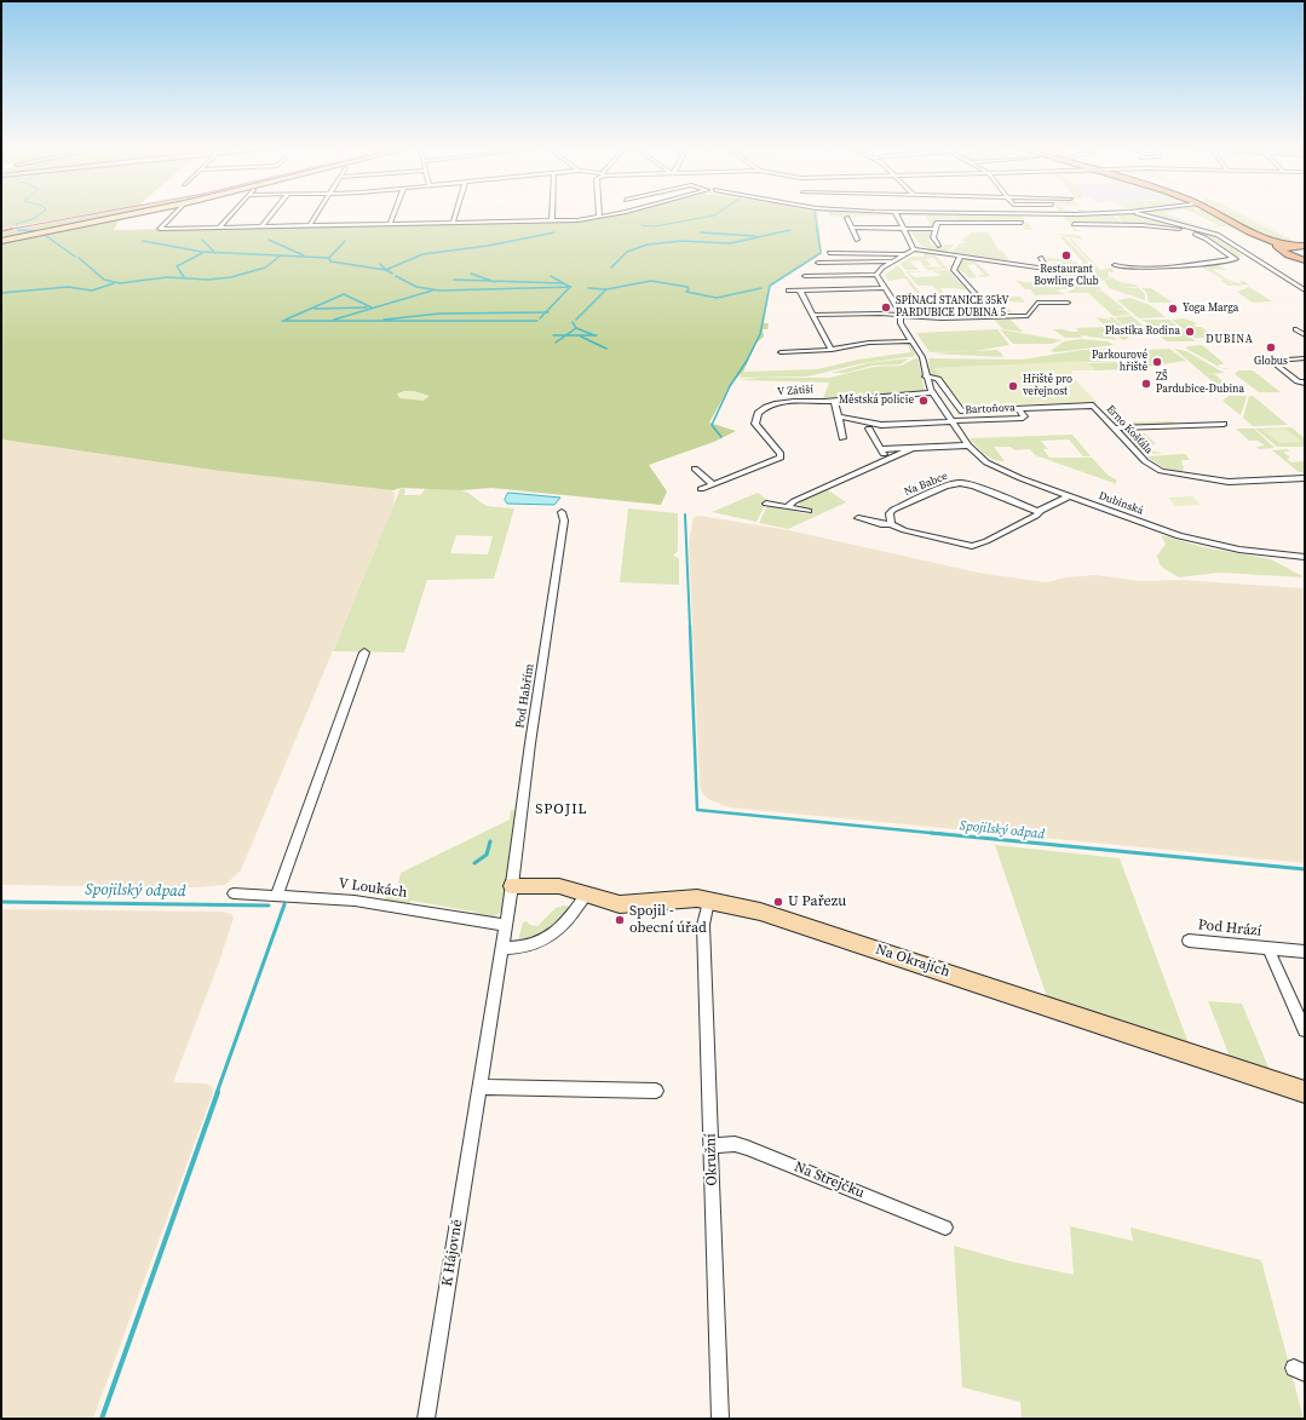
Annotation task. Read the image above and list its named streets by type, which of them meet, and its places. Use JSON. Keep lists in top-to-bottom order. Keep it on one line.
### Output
{"streets":{"main road":["Na Okrajích"],"street":["V Zátiší","Bartoňova","Erno Košťála","Na Babce","Dubinská","Pod Habřím","V Loukách","Pod Hrází","Okružní","Na Strejčku","K Hájovně"]},"crossings":[["Bartoňova","Erno Košťála"],["Bartoňova","Dubinská"],["Pod Habřím","Na Okrajích"],["Pod Habřím","K Hájovně"],["V Loukách","K Hájovně"],["Na Okrajích","Okružní"],["Na Okrajích","K Hájovně"],["Okružní","Na Strejčku"]],"districts":["DUBINA","SPOJIL"],"water":["Spojilský odpad"],"places":["Restaurant Bowling Club","SPÍNACÍ STANICE 35kV PARDUBICE DUBINA 5","Yoga Marga","Plastika Rodina","Globus","Parkourové hřiště","ZŠ Pardubice-Dubina","Hřiště pro veřejnost","Městská policie","U Pařezu","Spojil - obecní úřad"]}
